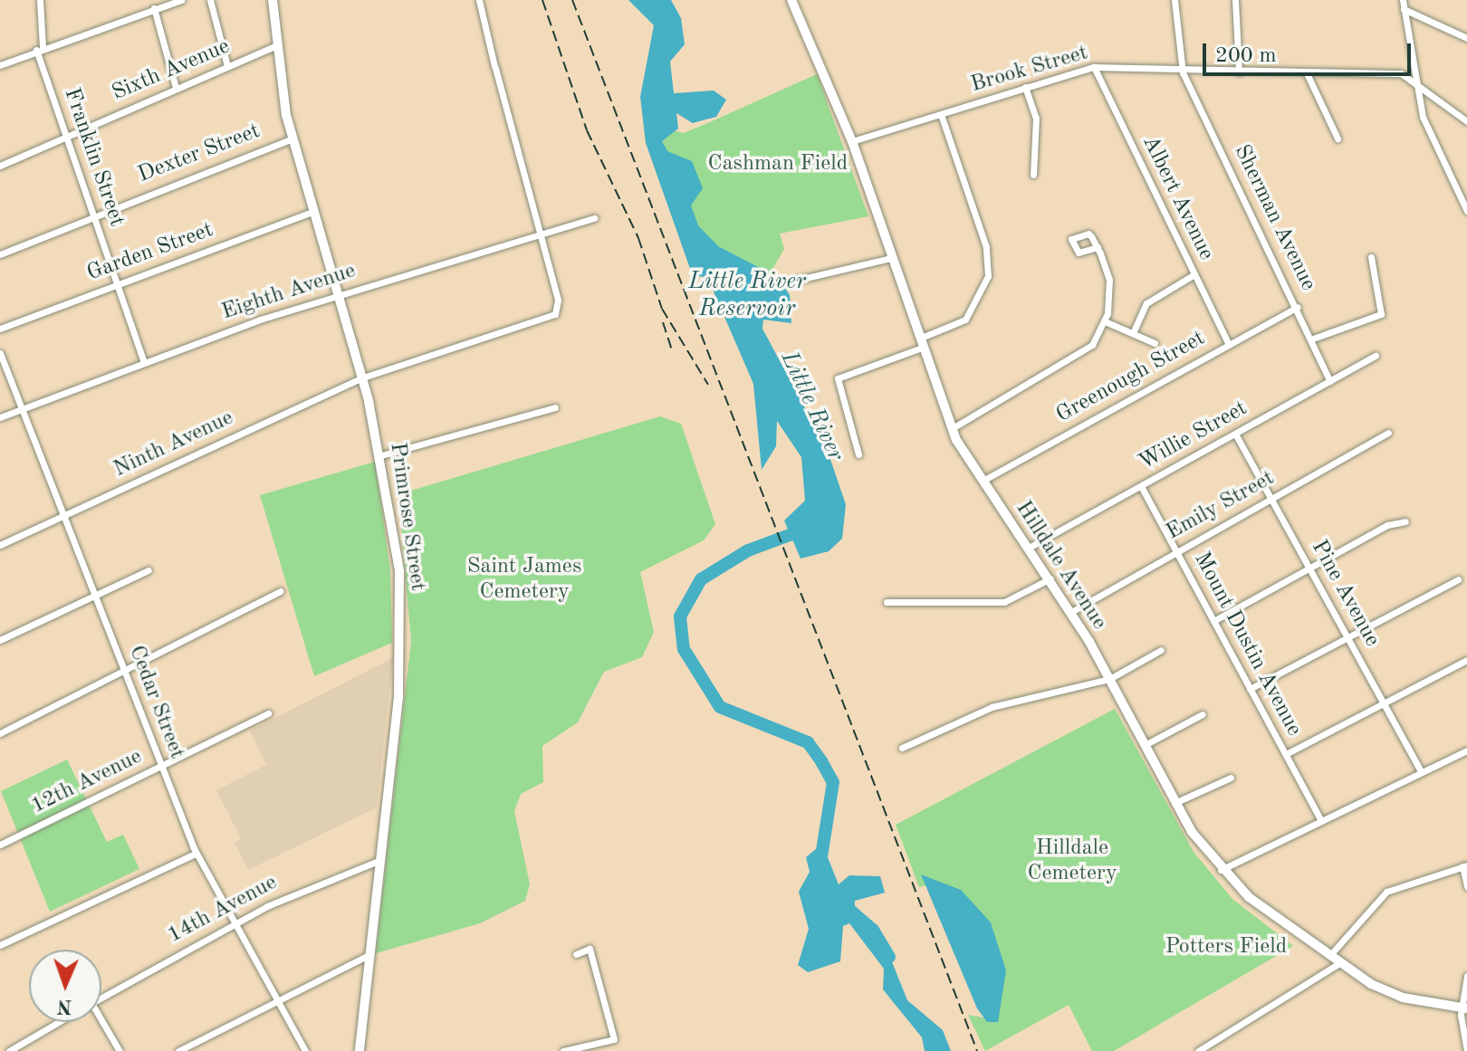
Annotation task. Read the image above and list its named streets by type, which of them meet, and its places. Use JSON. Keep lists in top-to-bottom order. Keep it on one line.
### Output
{"streets":{"main road":["Primrose Street","Hilldale Avenue"],"street":["Brook Street","Sixth Avenue","Dexter Street","Franklin Street","Albert Avenue","Sherman Avenue","Garden Street","Eighth Avenue","Greenough Street","Willie Street","Ninth Avenue","Emily Street","Pine Avenue","Mount Dustin Avenue","Cedar Street","12th Avenue","14th Avenue"]},"crossings":[["Brook Street","Albert Avenue"],["Brook Street","Sherman Avenue"],["Brook Street","Hilldale Avenue"],["Sixth Avenue","Franklin Street"],["Sixth Avenue","Primrose Street"],["Dexter Street","Franklin Street"],["Dexter Street","Primrose Street"],["Franklin Street","Garden Street"],["Franklin Street","Eighth Avenue"],["Albert Avenue","Greenough Street"],["Sherman Avenue","Greenough Street"],["Sherman Avenue","Willie Street"],["Garden Street","Primrose Street"],["Eighth Avenue","Ninth Avenue"],["Eighth Avenue","Primrose Street"],["Eighth Avenue","Cedar Street"],["Greenough Street","Hilldale Avenue"],["Willie Street","Hilldale Avenue"],["Willie Street","Pine Avenue"],["Willie Street","Mount Dustin Avenue"],["Ninth Avenue","Primrose Street"],["Ninth Avenue","Cedar Street"],["Emily Street","Hilldale Avenue"],["Emily Street","Pine Avenue"],["Emily Street","Mount Dustin Avenue"],["Primrose Street","14th Avenue"],["Cedar Street","12th Avenue"],["Cedar Street","14th Avenue"]],"water":["Little River Reservoir","Little River"],"parks":["Cashman Field","Saint James Cemetery","Hilldale Cemetery","Potters Field"],"scale_bar":"200 m","north":"bottom"}
